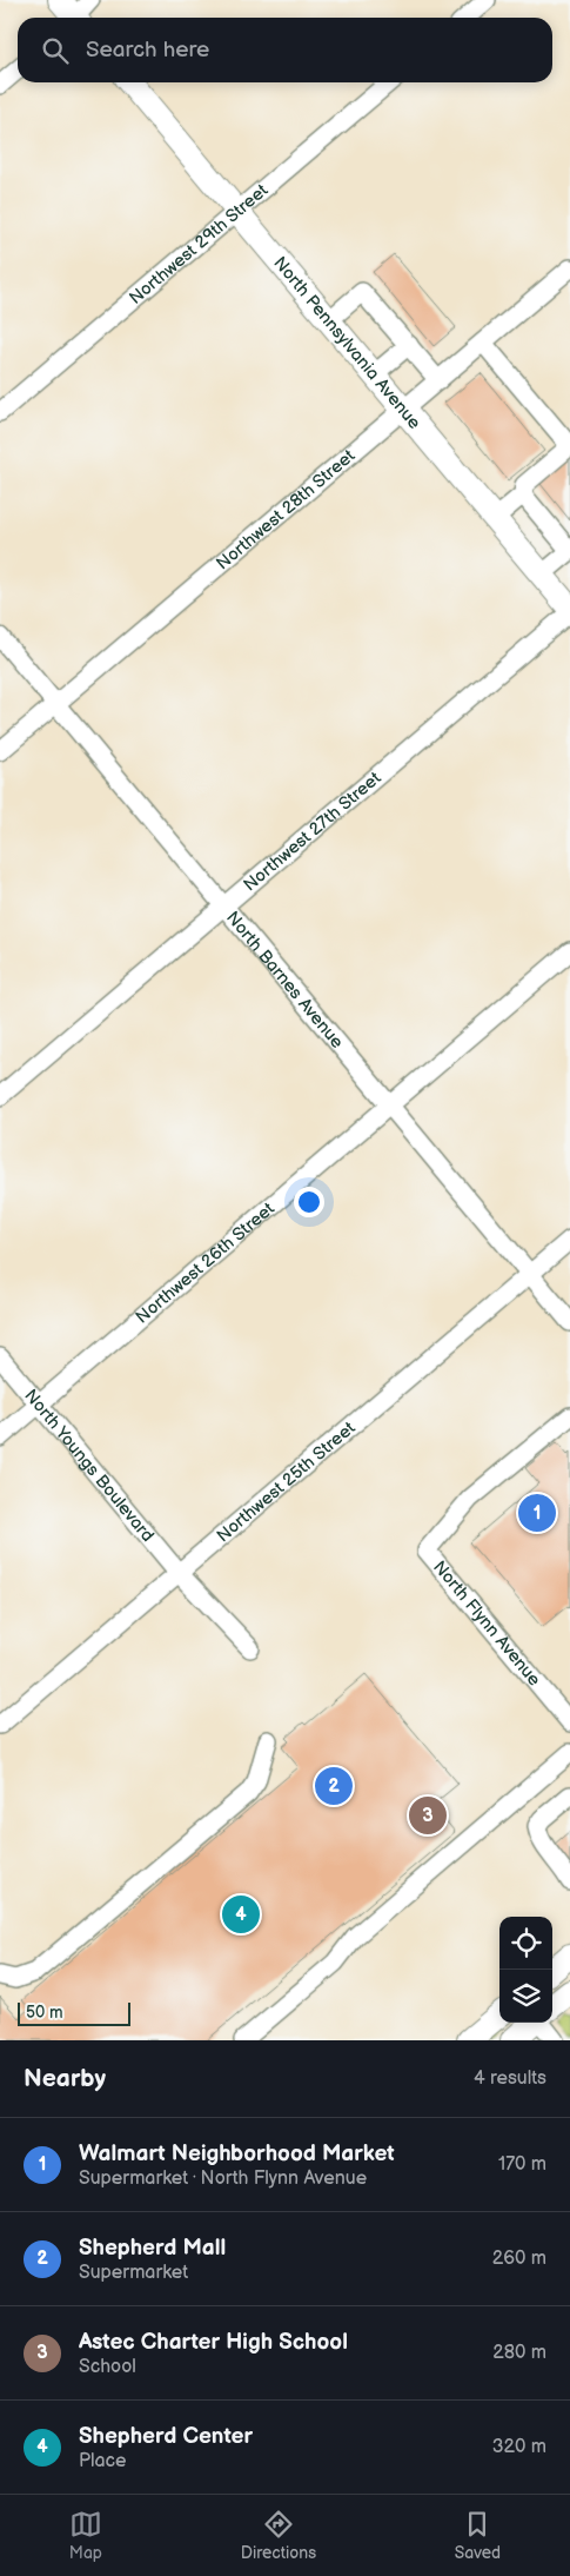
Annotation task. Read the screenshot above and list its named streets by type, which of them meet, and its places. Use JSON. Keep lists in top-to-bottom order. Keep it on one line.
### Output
{"streets":{"main road":["North Pennsylvania Avenue"],"street":["Northwest 29th Street","Northwest 28th Street","Northwest 27th Street","North Barnes Avenue","Northwest 26th Street","North Youngs Boulevard","Northwest 25th Street","North Flynn Avenue"]},"crossings":[["Northwest 29th Street","North Pennsylvania Avenue"],["North Pennsylvania Avenue","Northwest 28th Street"],["North Pennsylvania Avenue","Northwest 27th Street"],["Northwest 28th Street","North Barnes Avenue"],["Northwest 27th Street","North Barnes Avenue"],["North Barnes Avenue","Northwest 26th Street"],["North Barnes Avenue","Northwest 25th Street"],["Northwest 26th Street","North Youngs Boulevard"],["North Youngs Boulevard","Northwest 25th Street"]],"scale_bar":"50 m","page":{"search":"Search here","pins":["1","2","3","4"],"scale":"50 m","heading":["Nearby","4 results"],"list":[{"mark":"1","name":"Walmart Neighborhood Market","note":"Supermarket · North Flynn Avenue","value":"170 m"},{"mark":"2","name":"Shepherd Mall","note":"Supermarket","value":"260 m"},{"mark":"3","name":"Astec Charter High School","note":"School","value":"280 m"},{"mark":"4","name":"Shepherd Center","note":"Place","value":"320 m"}],"nav":["Map","Directions","Saved"]}}
